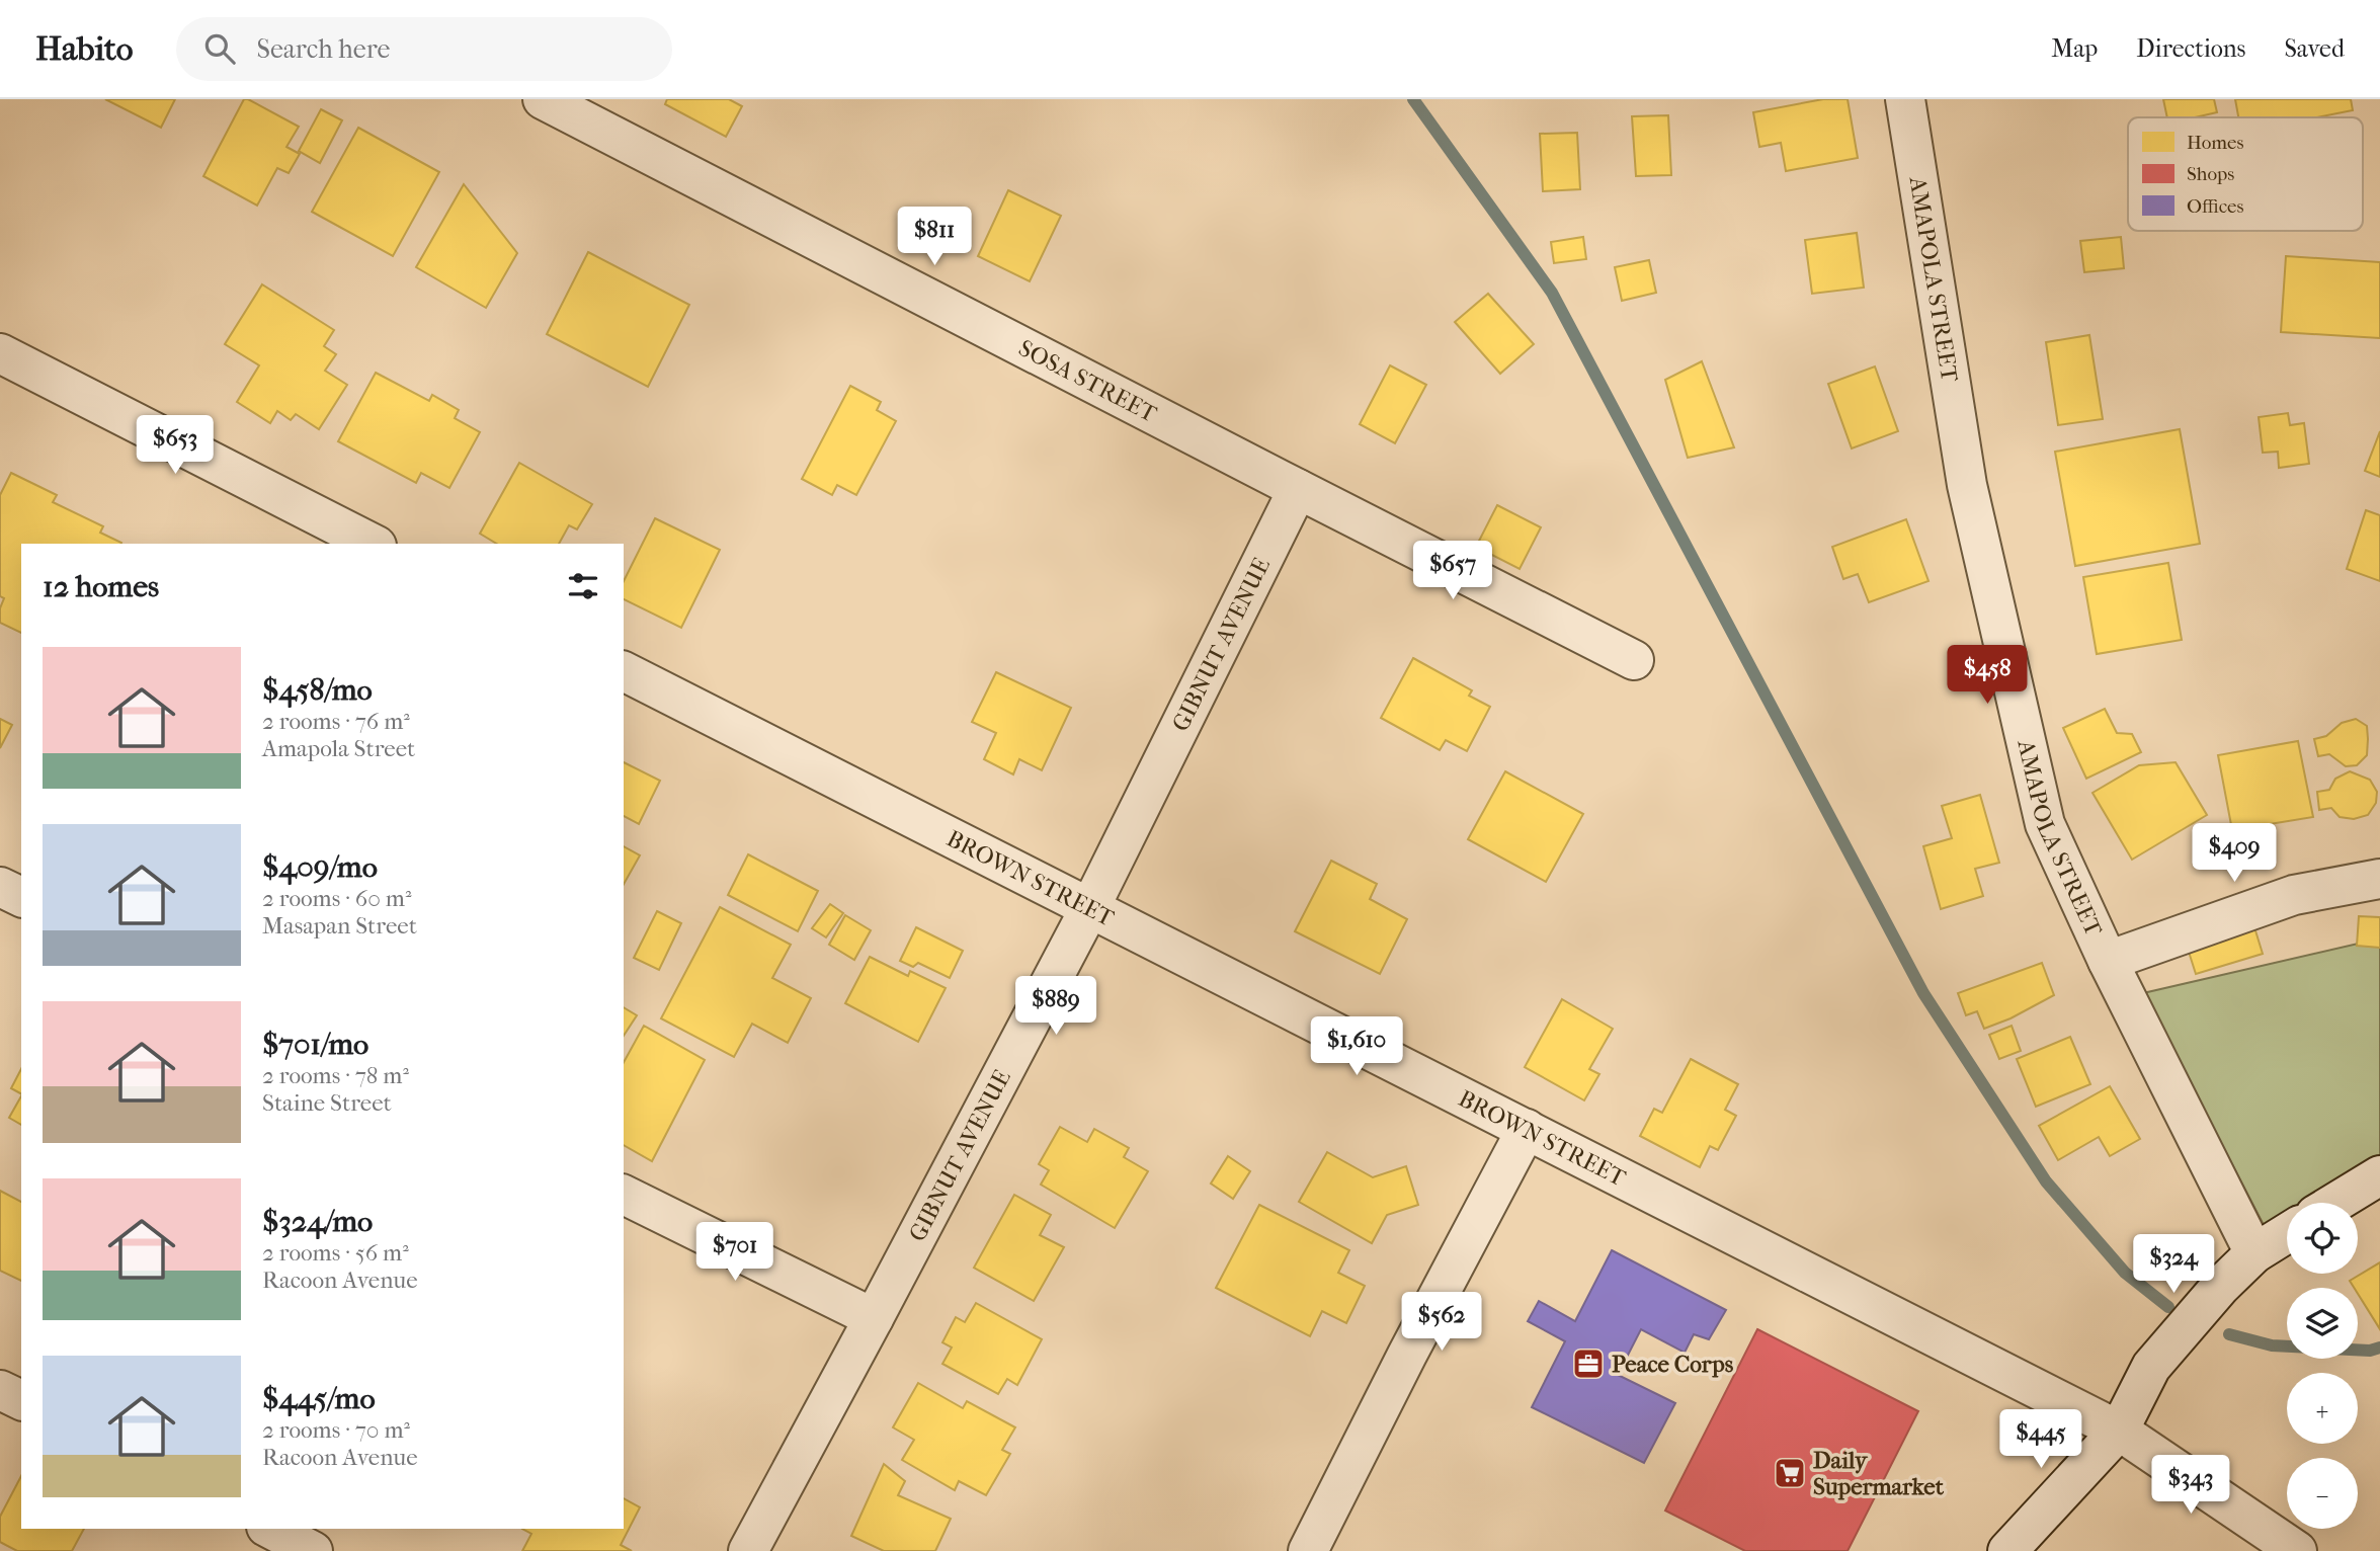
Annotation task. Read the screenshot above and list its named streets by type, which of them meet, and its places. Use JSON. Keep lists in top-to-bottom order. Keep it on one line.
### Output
{"streets":{"street":["AMAPOLA STREET","SOSA STREET","GIBNUT AVENUE","BROWN STREET"]},"crossings":[["SOSA STREET","GIBNUT AVENUE"],["GIBNUT AVENUE","BROWN STREET"]],"places":{"office":["Peace Corps"],"supermarket":["Daily Supermarket"]},"legend":["Homes","Shops","Offices"],"page":{"header":"Habito","search":"Search here","nav":["Map","Directions","Saved"],"price":["$811","$653","$657","$458","$409","$889","$1,610","$701","$324","$562","$445","$343"],"heading":"12 homes","list":[{"name":"$458/mo","note":"2 rooms · 76 m² · Amapola Street"},{"name":"$409/mo","note":"2 rooms · 60 m² · Masapan Street"},{"name":"$701/mo","note":"2 rooms · 78 m² · Staine Street"},{"name":"$324/mo","note":"2 rooms · 56 m² · Racoon Avenue"},{"name":"$445/mo","note":"2 rooms · 70 m² · Racoon Avenue"}],"map_buttons":["+","−"]}}
